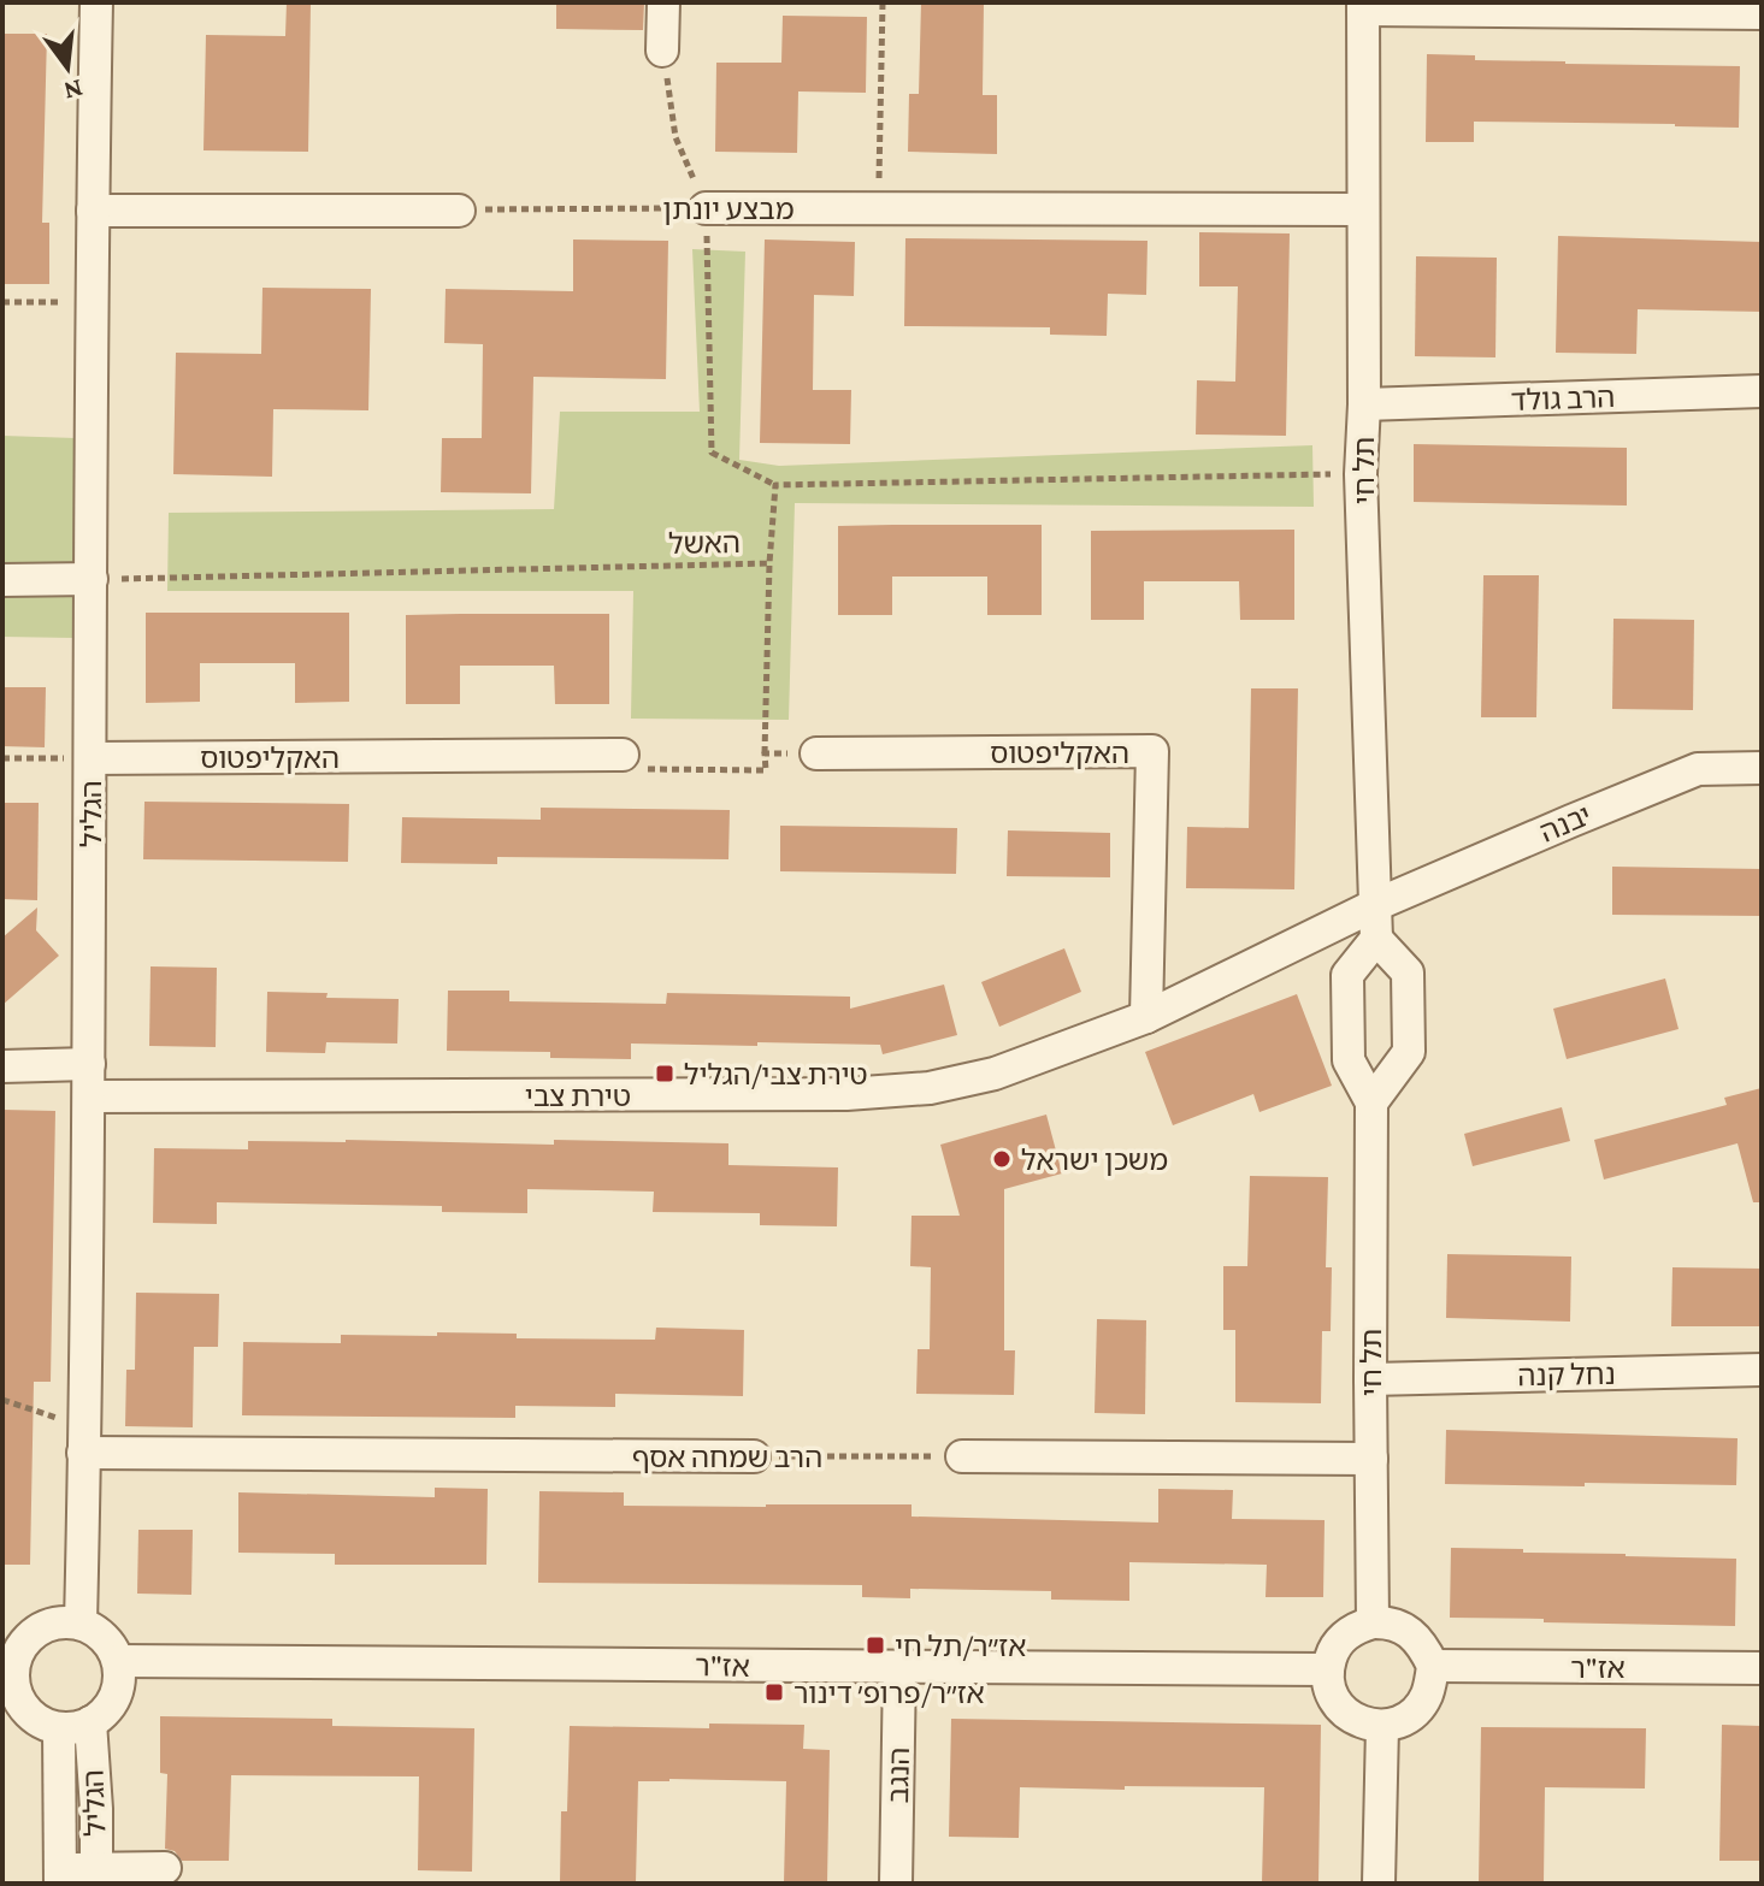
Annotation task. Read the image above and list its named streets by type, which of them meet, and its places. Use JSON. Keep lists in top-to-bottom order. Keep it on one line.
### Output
{"streets":{"street":["מבצע יונתן","הרב גולד","תל חי","האקליפטוס","הגליל","יבנה","טירת צבי","נחל קנה","הרב שמחה אסף","אז\"ר","הנגב"],"path":["האשל"]},"crossings":[["מבצע יונתן","תל חי"],["הרב גולד","תל חי"],["תל חי","יבנה"],["תל חי","טירת צבי"],["תל חי","נחל קנה"],["תל חי","אז\"ר"],["האשל","הגליל"],["האקליפטוס","הגליל"],["האקליפטוס","טירת צבי"],["הגליל","טירת צבי"],["הגליל","הרב שמחה אסף"],["הגליל","אז\"ר"],["יבנה","טירת צבי"],["אז\"ר","הנגב"]],"places":{"transit":["טירת צבי/הגליל","אז״ר/תל חי","אז״ר/פרופ׳ דינור"],"other":["משכן ישראל"]},"north":"bottom"}
